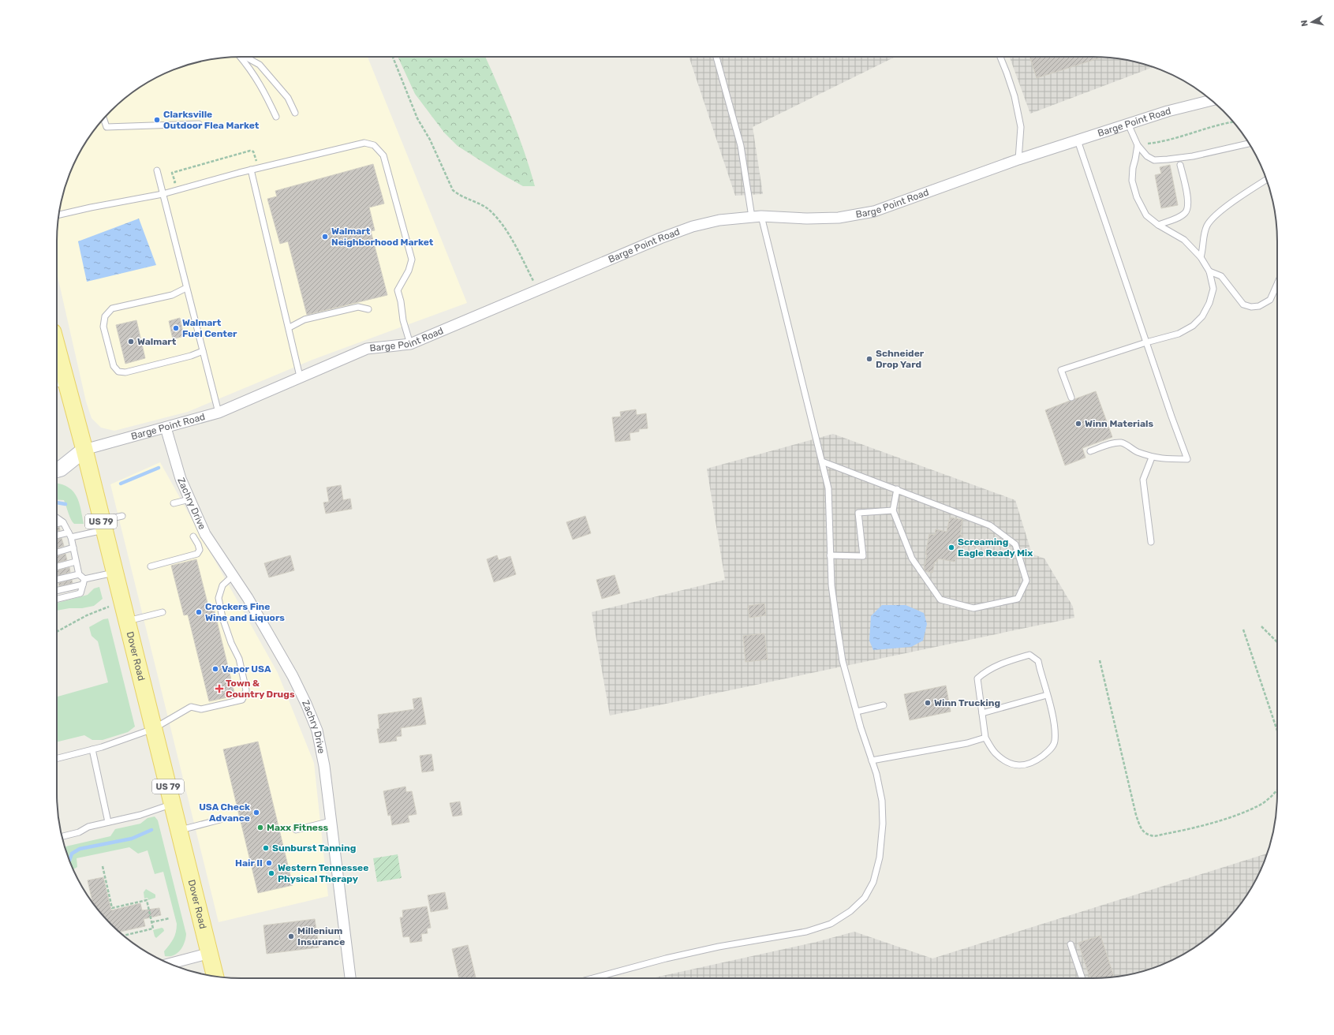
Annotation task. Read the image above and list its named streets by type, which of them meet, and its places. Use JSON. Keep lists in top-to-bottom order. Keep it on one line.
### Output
{"streets":{"main road":["US 79","Dover Road"],"street":["Barge Point Road","Zachry Drive"]},"crossings":[["Barge Point Road","Zachry Drive"],["Barge Point Road","Dover Road"]],"places":{"other":["Clarksville Outdoor Flea Market","Walmart Neighborhood Market","Walmart Fuel Center","Walmart","Schneider Drop Yard","Winn Materials","Screaming Eagle Ready Mix","Crockers Fine Wine and Liquors","Vapor USA","Winn Trucking","USA Check Advance","Maxx Fitness","Sunburst Tanning","Hair II","Western Tennessee Physical Therapy","Millenium Insurance"],"health":["Town & Country Drugs"]},"north":"left"}
